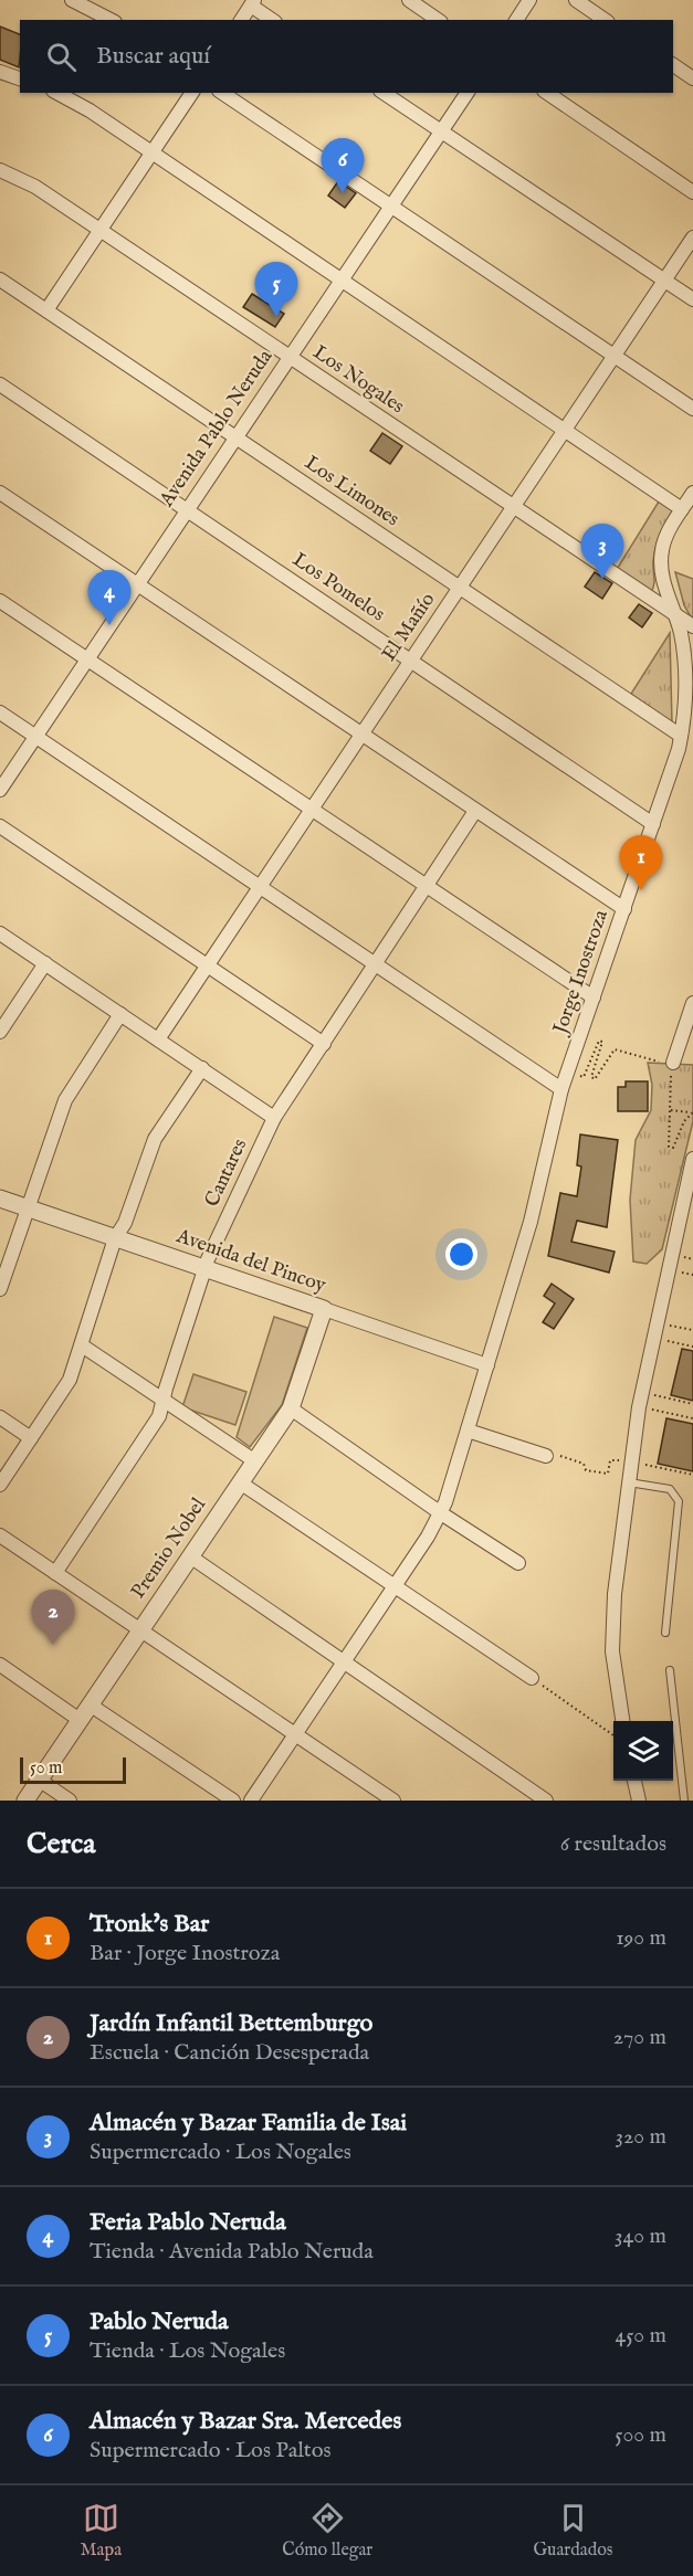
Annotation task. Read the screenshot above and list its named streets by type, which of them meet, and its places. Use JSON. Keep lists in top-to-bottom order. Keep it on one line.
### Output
{"streets":{"street":["Los Nogales","Avenida Pablo Neruda","Los Limones","Los Pomelos","El Mañío","Jorge Inostroza","Cantares","Avenida del Pincoy","Premio Nobel"]},"crossings":[["Los Nogales","Avenida Pablo Neruda"],["Los Nogales","El Mañío"],["Los Nogales","Jorge Inostroza"],["Avenida Pablo Neruda","Los Limones"],["Avenida Pablo Neruda","Los Pomelos"],["Los Limones","El Mañío"],["Los Limones","Jorge Inostroza"],["Los Pomelos","El Mañío"],["Los Pomelos","Jorge Inostroza"],["Jorge Inostroza","Avenida del Pincoy"],["Cantares","Avenida del Pincoy"],["Avenida del Pincoy","Premio Nobel"]],"scale_bar":"50 m","page":{"search":"Buscar aquí","pins":["6","5","3","4","1","2"],"scale":"50 m","heading":["Cerca","6 resultados"],"list":[{"mark":"1","name":"Tronk's Bar","note":"Bar · Jorge Inostroza","value":"190 m"},{"mark":"2","name":"Jardín Infantil Bettemburgo","note":"Escuela · Canción Desesperada","value":"270 m"},{"mark":"3","name":"Almacén y Bazar Familia de Isai","note":"Supermercado · Los Nogales","value":"320 m"},{"mark":"4","name":"Feria Pablo Neruda","note":"Tienda · Avenida Pablo Neruda","value":"340 m"},{"mark":"5","name":"Pablo Neruda","note":"Tienda · Los Nogales","value":"450 m"},{"mark":"6","name":"Almacén y Bazar Sra. Mercedes","note":"Supermercado · Los Paltos","value":"500 m"}],"nav":["Mapa","Cómo llegar","Guardados"]}}
